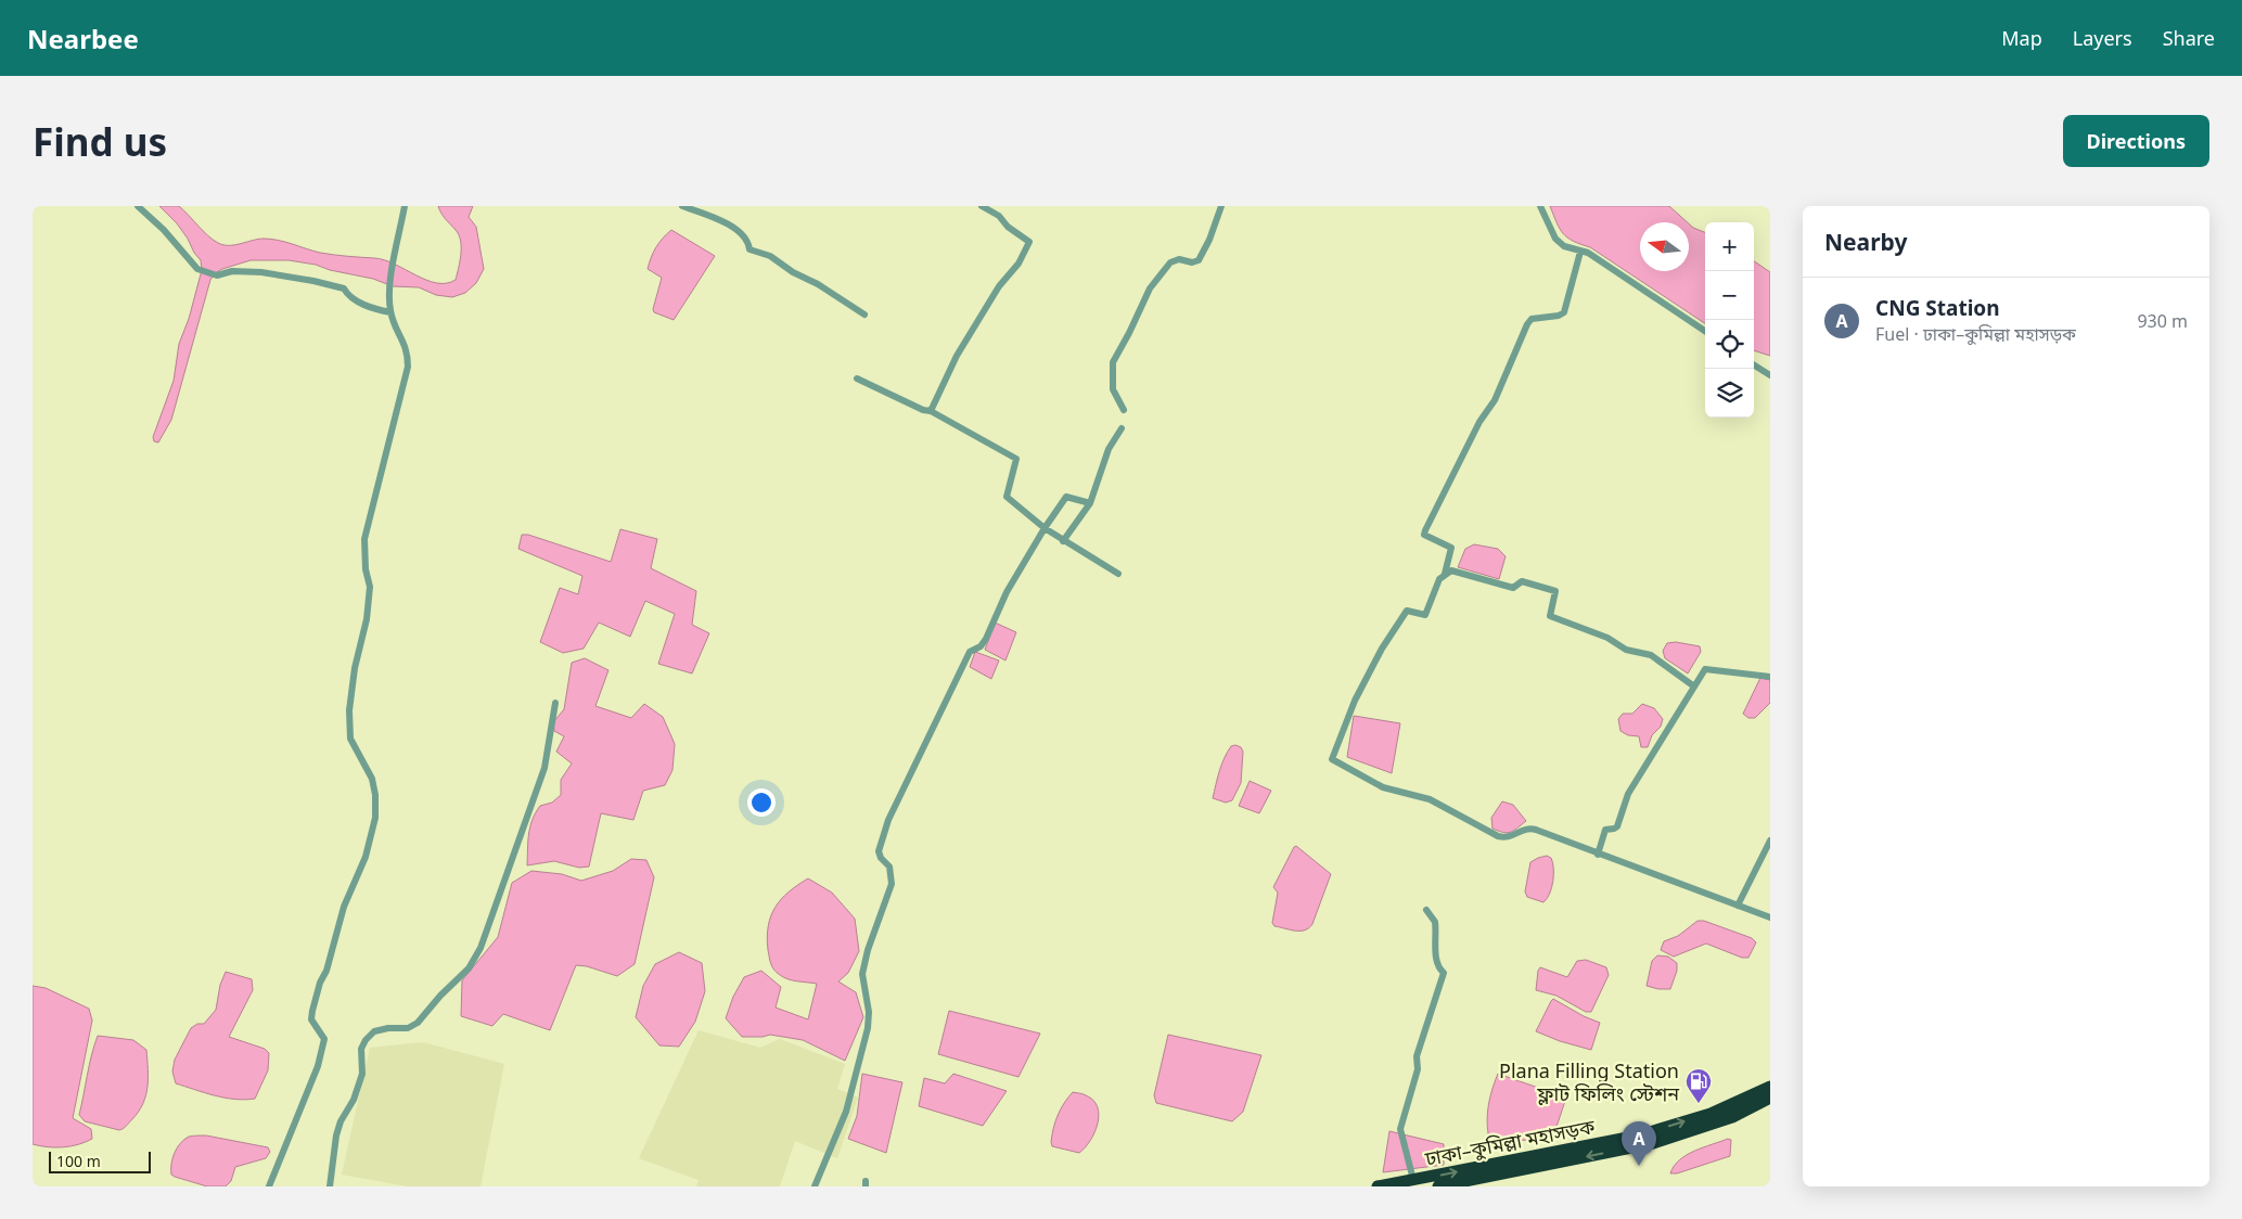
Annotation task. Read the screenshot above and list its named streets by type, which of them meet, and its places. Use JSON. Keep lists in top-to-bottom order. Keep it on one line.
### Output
{"streets":{"highway":["ঢাকা–কুমিল্লা মহাসড়ক"]},"places":{"fuel station":["Plana Filling Station ফ্লাট ফিলিং স্টেশন"]},"scale_bar":"100 m","north":"left","page":{"header":"Nearbee","nav":["Map","Layers","Share"],"buttons":"Directions","title":"Find us","heading":"Nearby","map_buttons":["+","−"],"list":[{"mark":"A","name":"CNG Station","note":"Fuel · ঢাকা–কুমিল্লা মহাসড়ক","value":"930 m"}],"pins":"A","scale":"100 m"}}
